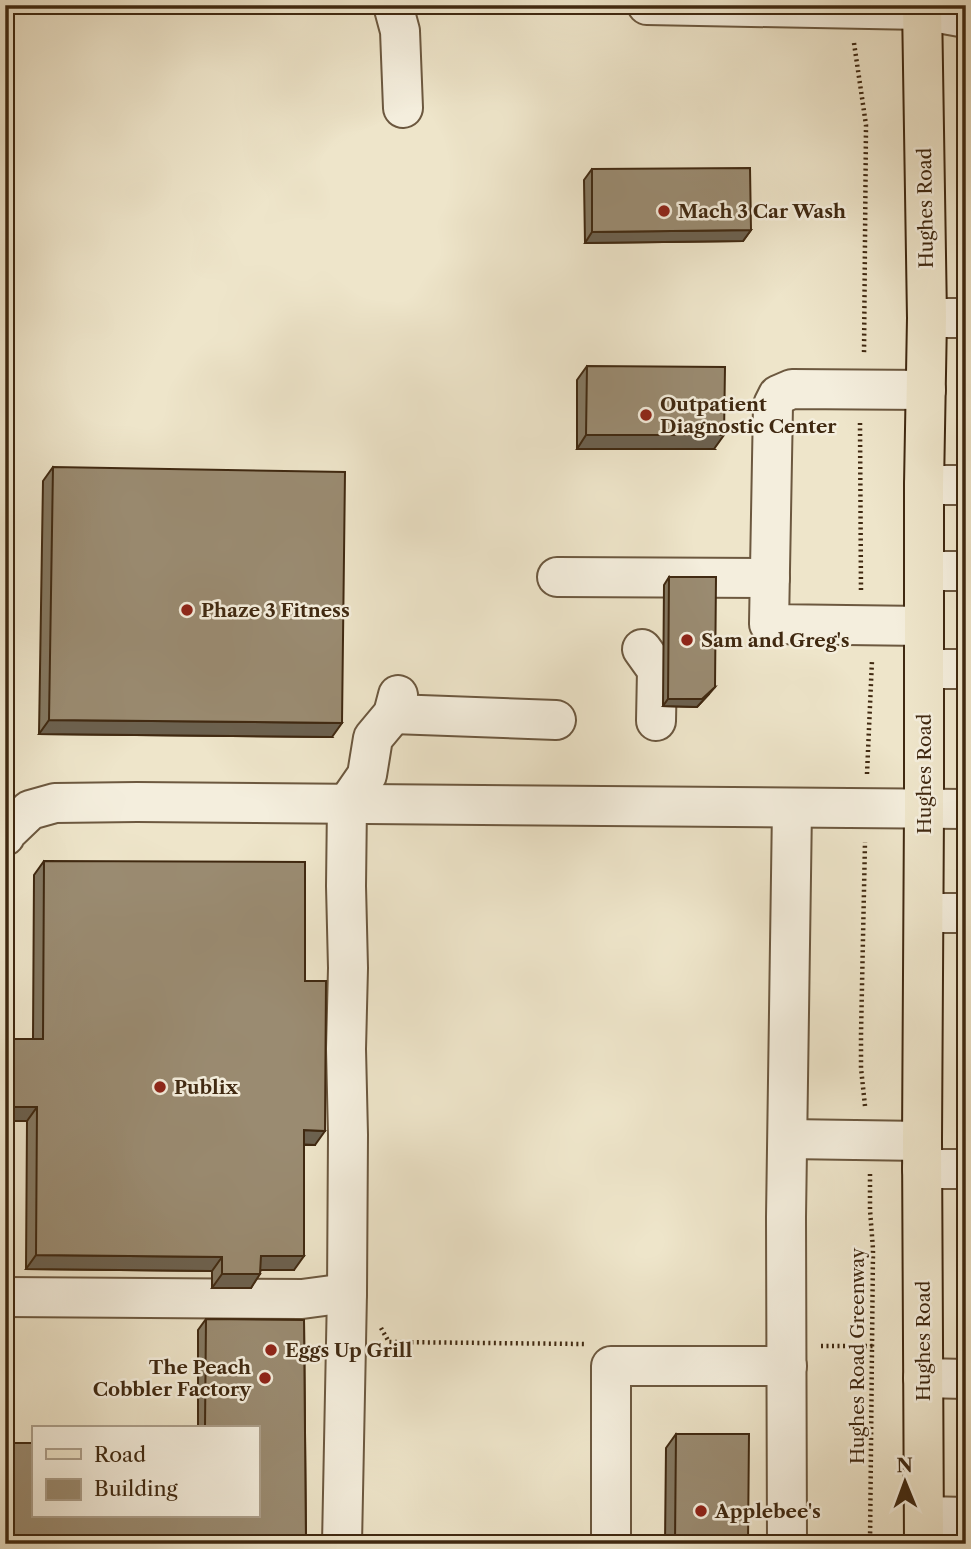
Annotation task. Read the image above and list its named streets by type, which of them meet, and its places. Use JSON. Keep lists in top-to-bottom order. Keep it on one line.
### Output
{"streets":{"main road":["Hughes Road"],"path":["Hughes Road Greenway"]},"places":["Mach 3 Car Wash","Outpatient Diagnostic Center","Phaze 3 Fitness","Sam and Greg's","Publix","Eggs Up Grill","The Peach Cobbler Factory","Applebee's"],"legend":["Road","Building"],"north":"top"}
